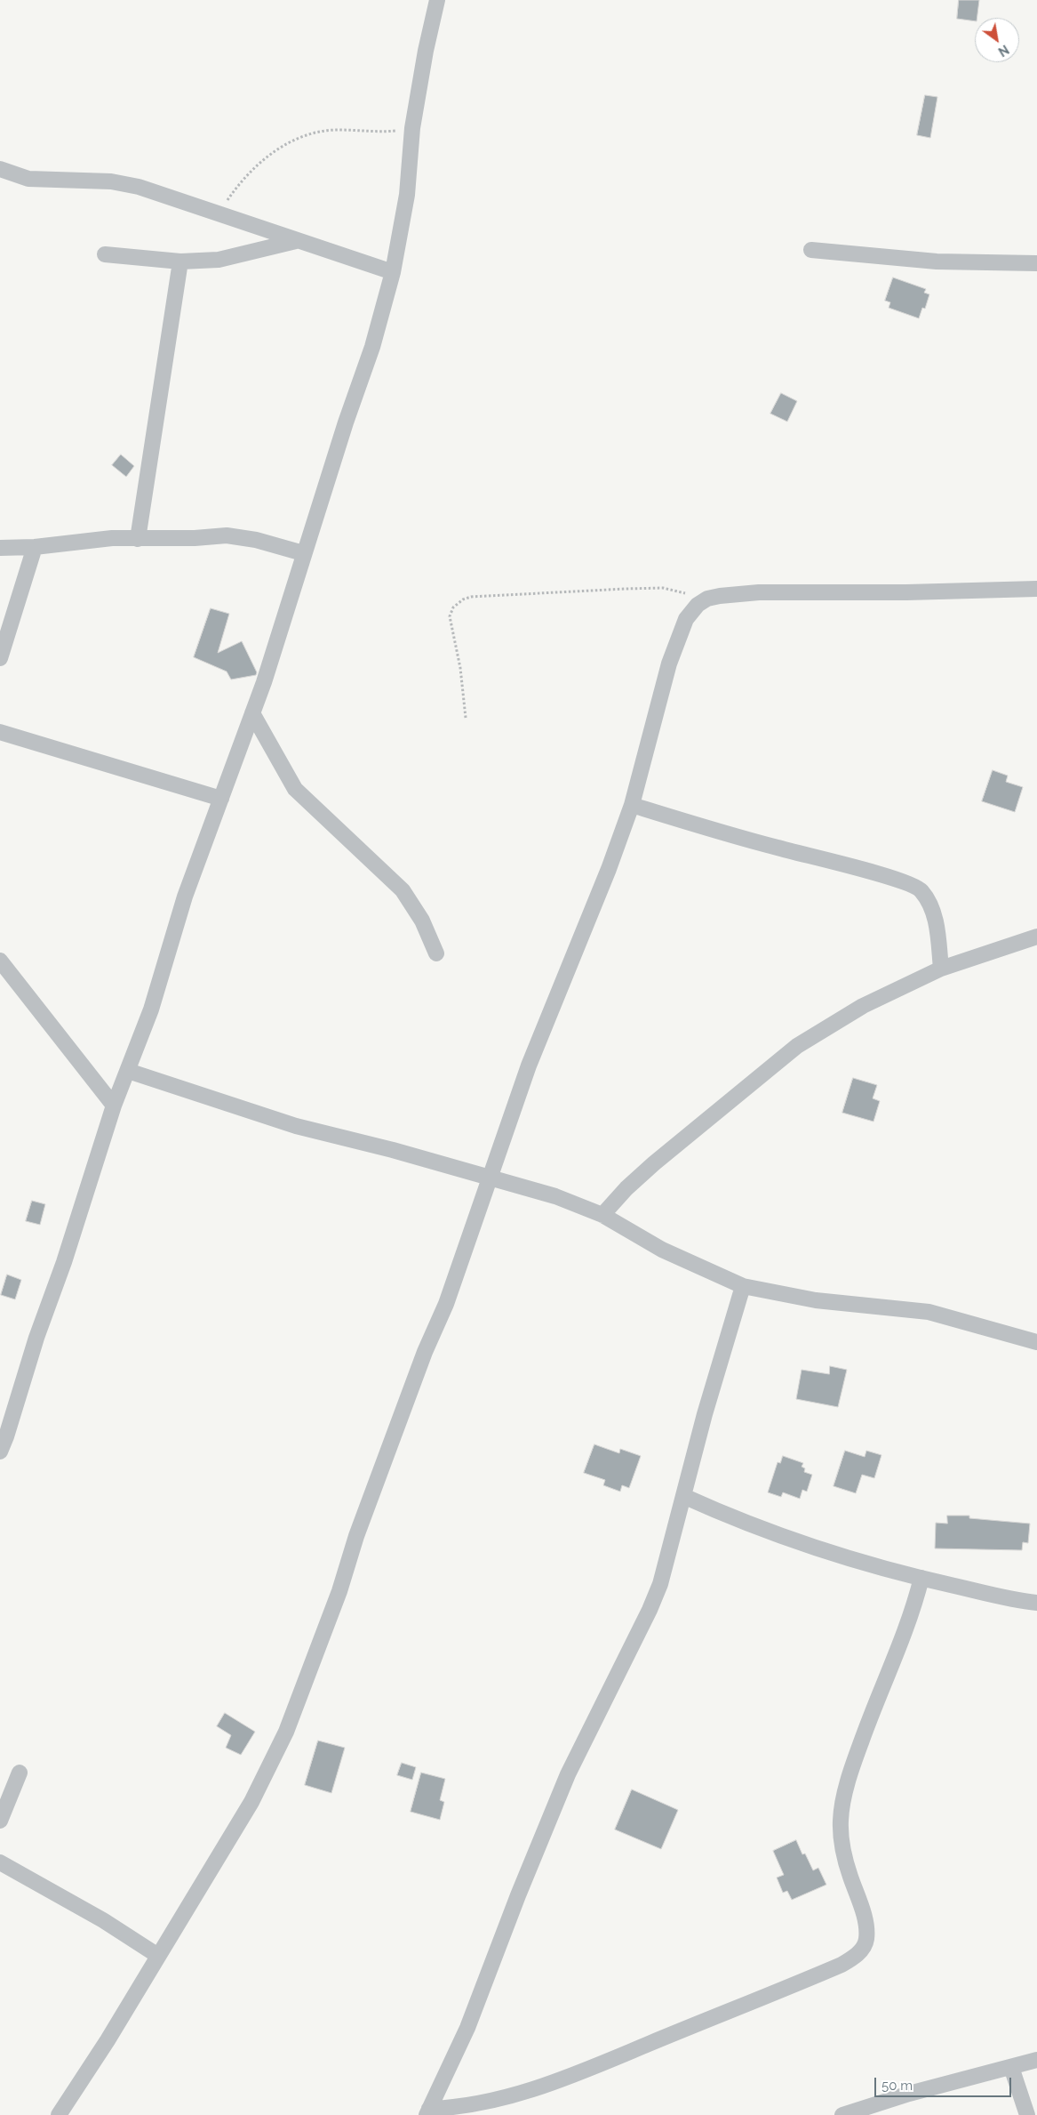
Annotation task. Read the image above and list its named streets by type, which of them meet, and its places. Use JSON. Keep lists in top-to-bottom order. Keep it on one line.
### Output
{"scale_bar":"50 m","north":"bottom right"}
